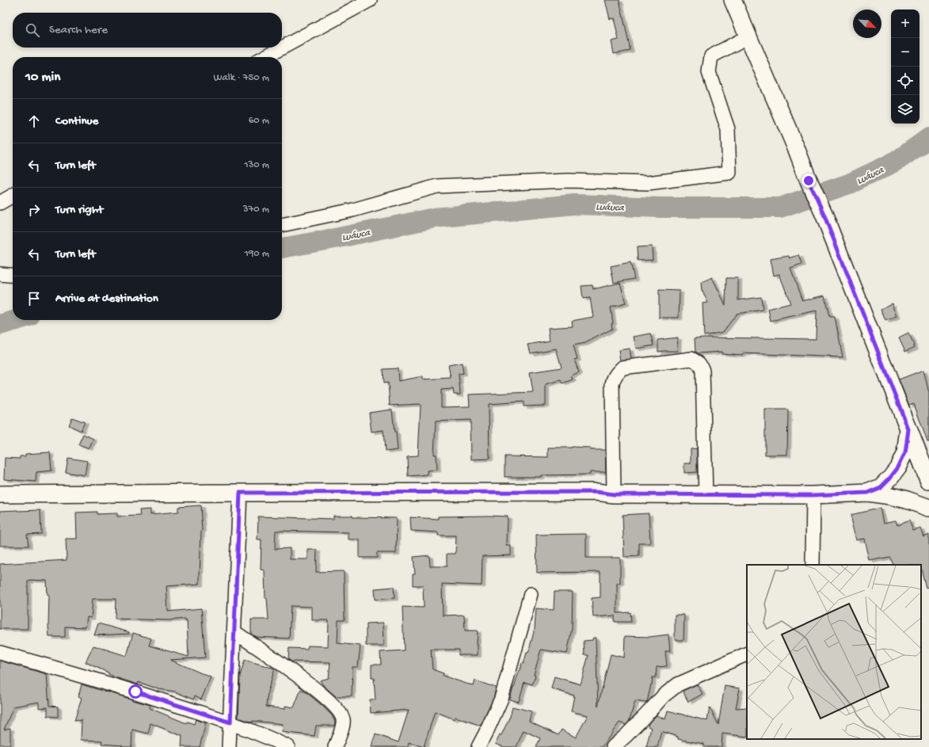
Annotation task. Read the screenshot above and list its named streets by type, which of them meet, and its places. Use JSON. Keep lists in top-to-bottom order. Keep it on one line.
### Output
{"water":["Luáuca"],"north":"bottom right","page":{"map_buttons":["+","−"],"search":"Search here","heading":["10 min","Walk · 750 m"],"list":[["Continue","60 m"],["Turn left","130 m"],["Turn right","370 m"],["Turn left","190 m"],"Arrive at destination"]}}
